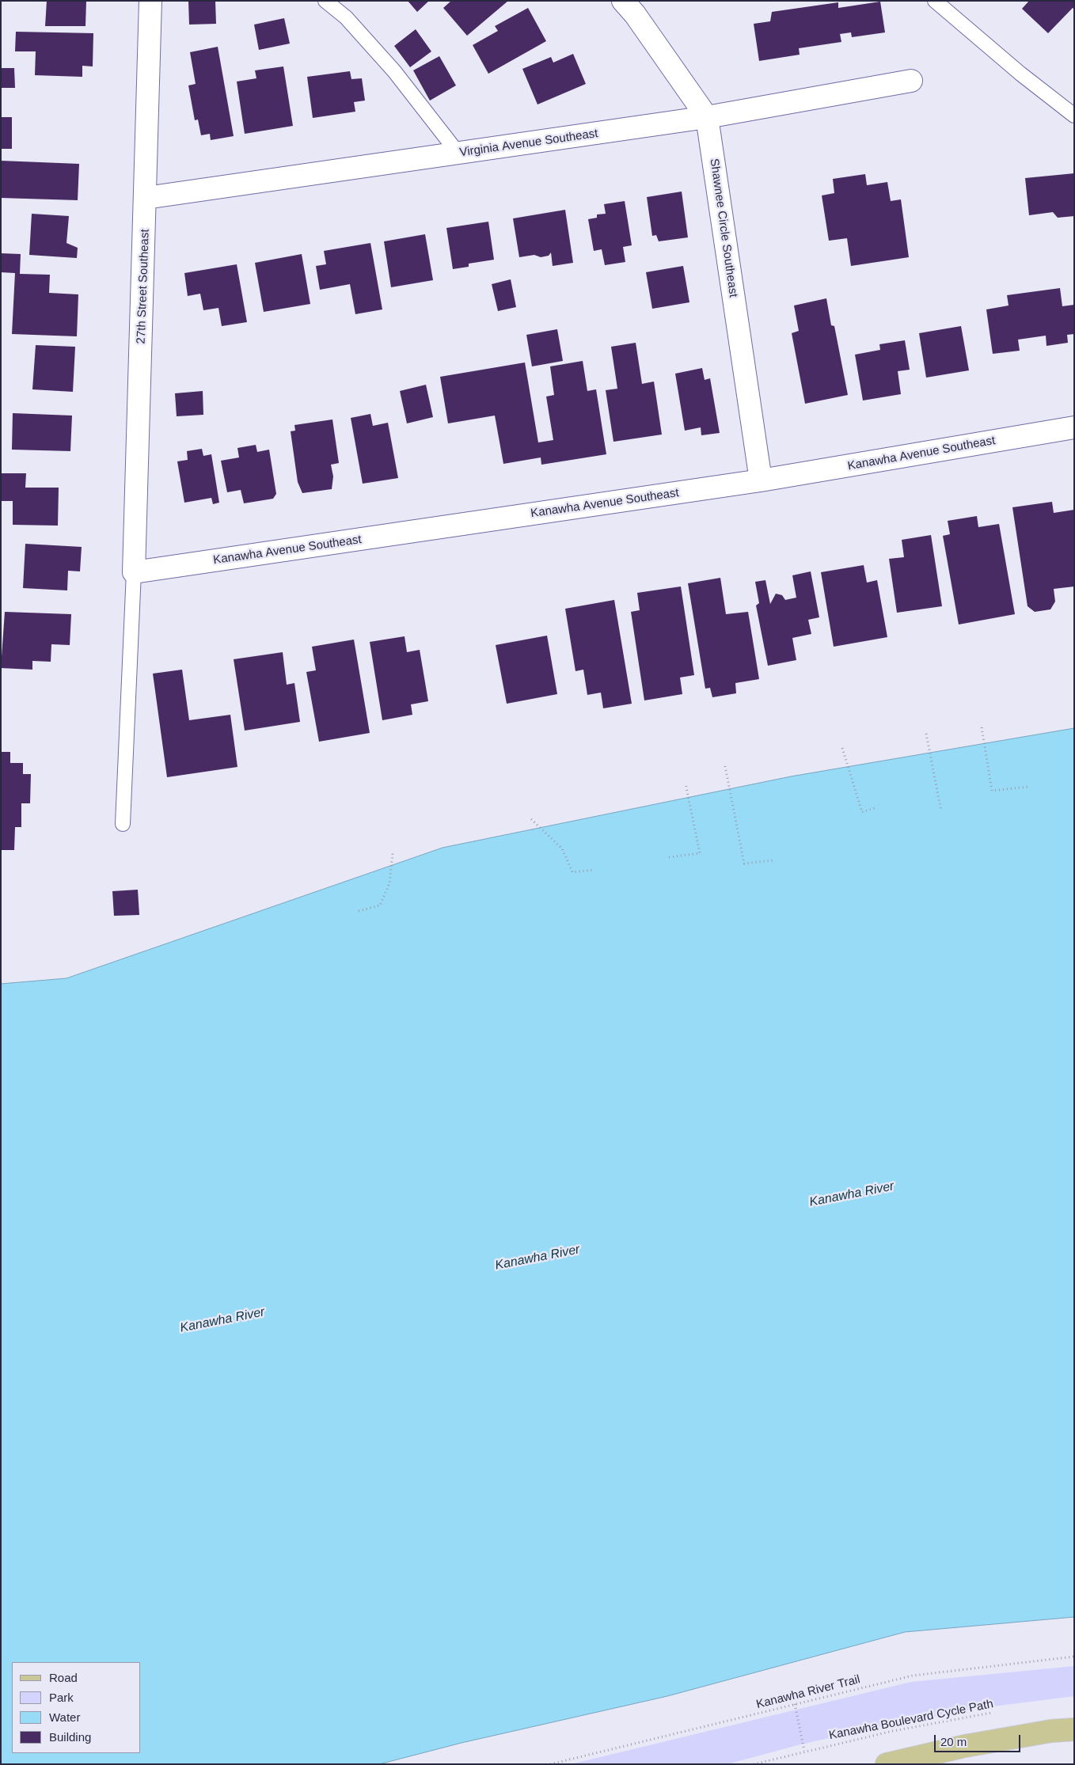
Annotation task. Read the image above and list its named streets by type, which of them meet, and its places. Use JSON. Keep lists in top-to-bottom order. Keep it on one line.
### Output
{"streets":{"street":["Virginia Avenue Southeast","Shawnee Circle Southeast","27th Street Southeast","Kanawha Avenue Southeast"],"path":["Kanawha River Trail","Kanawha Boulevard Cycle Path"]},"crossings":[["Virginia Avenue Southeast","Shawnee Circle Southeast"],["Virginia Avenue Southeast","27th Street Southeast"],["Shawnee Circle Southeast","Kanawha Avenue Southeast"],["27th Street Southeast","Kanawha Avenue Southeast"]],"water":["Kanawha River"],"legend":["Road","Park","Water","Building"],"scale_bar":"20 m"}
